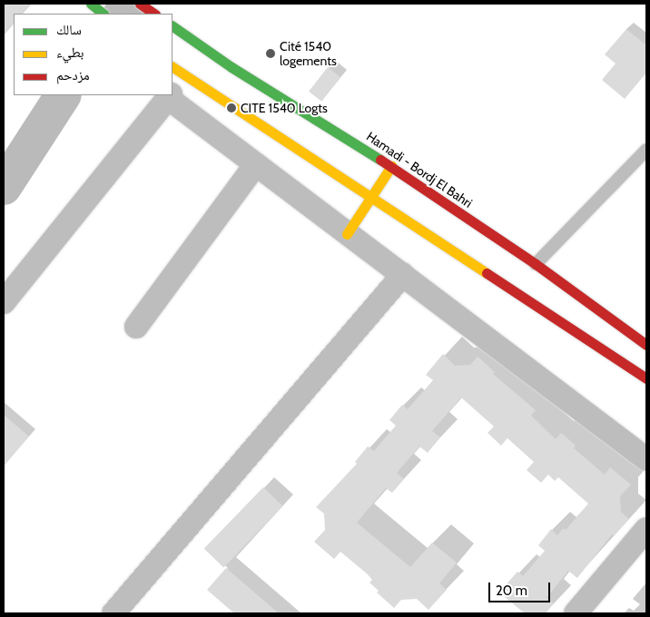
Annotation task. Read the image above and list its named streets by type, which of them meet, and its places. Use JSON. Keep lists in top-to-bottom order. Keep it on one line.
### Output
{"streets":{"highway":["Hamadi - Bordj El Bahri"]},"places":["Cité 1540 logements","CITE 1540 Logts"],"legend":["سالك","بطيء","مزدحم"],"scale_bar":"20 m"}
